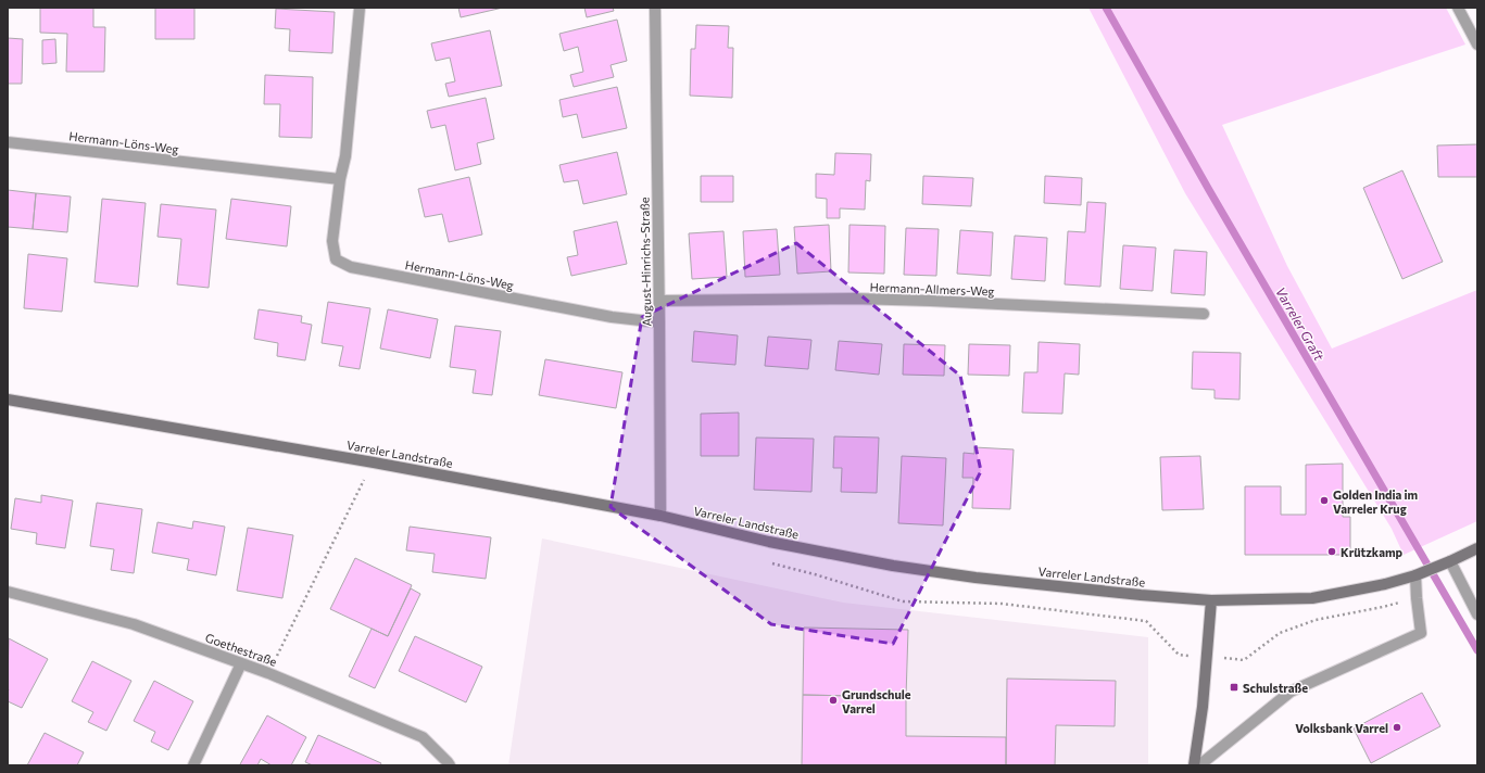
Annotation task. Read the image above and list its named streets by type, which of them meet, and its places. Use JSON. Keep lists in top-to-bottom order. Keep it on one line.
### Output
{"streets":{"main road":["Varreler Landstraße"],"street":["Hermann-Löns-Weg","August-Hinrichs-Straße","Hermann-Allmers-Weg","Goethestraße"]},"crossings":[["Hermann-Löns-Weg","August-Hinrichs-Straße"],["August-Hinrichs-Straße","Hermann-Allmers-Weg"],["August-Hinrichs-Straße","Varreler Landstraße"]],"water":["Varreler Graft"],"places":{"other":["Golden India im Varreler Krug","Krützkamp","Grundschule Varrel","Volksbank Varrel"],"transit":["Schulstraße"]}}
